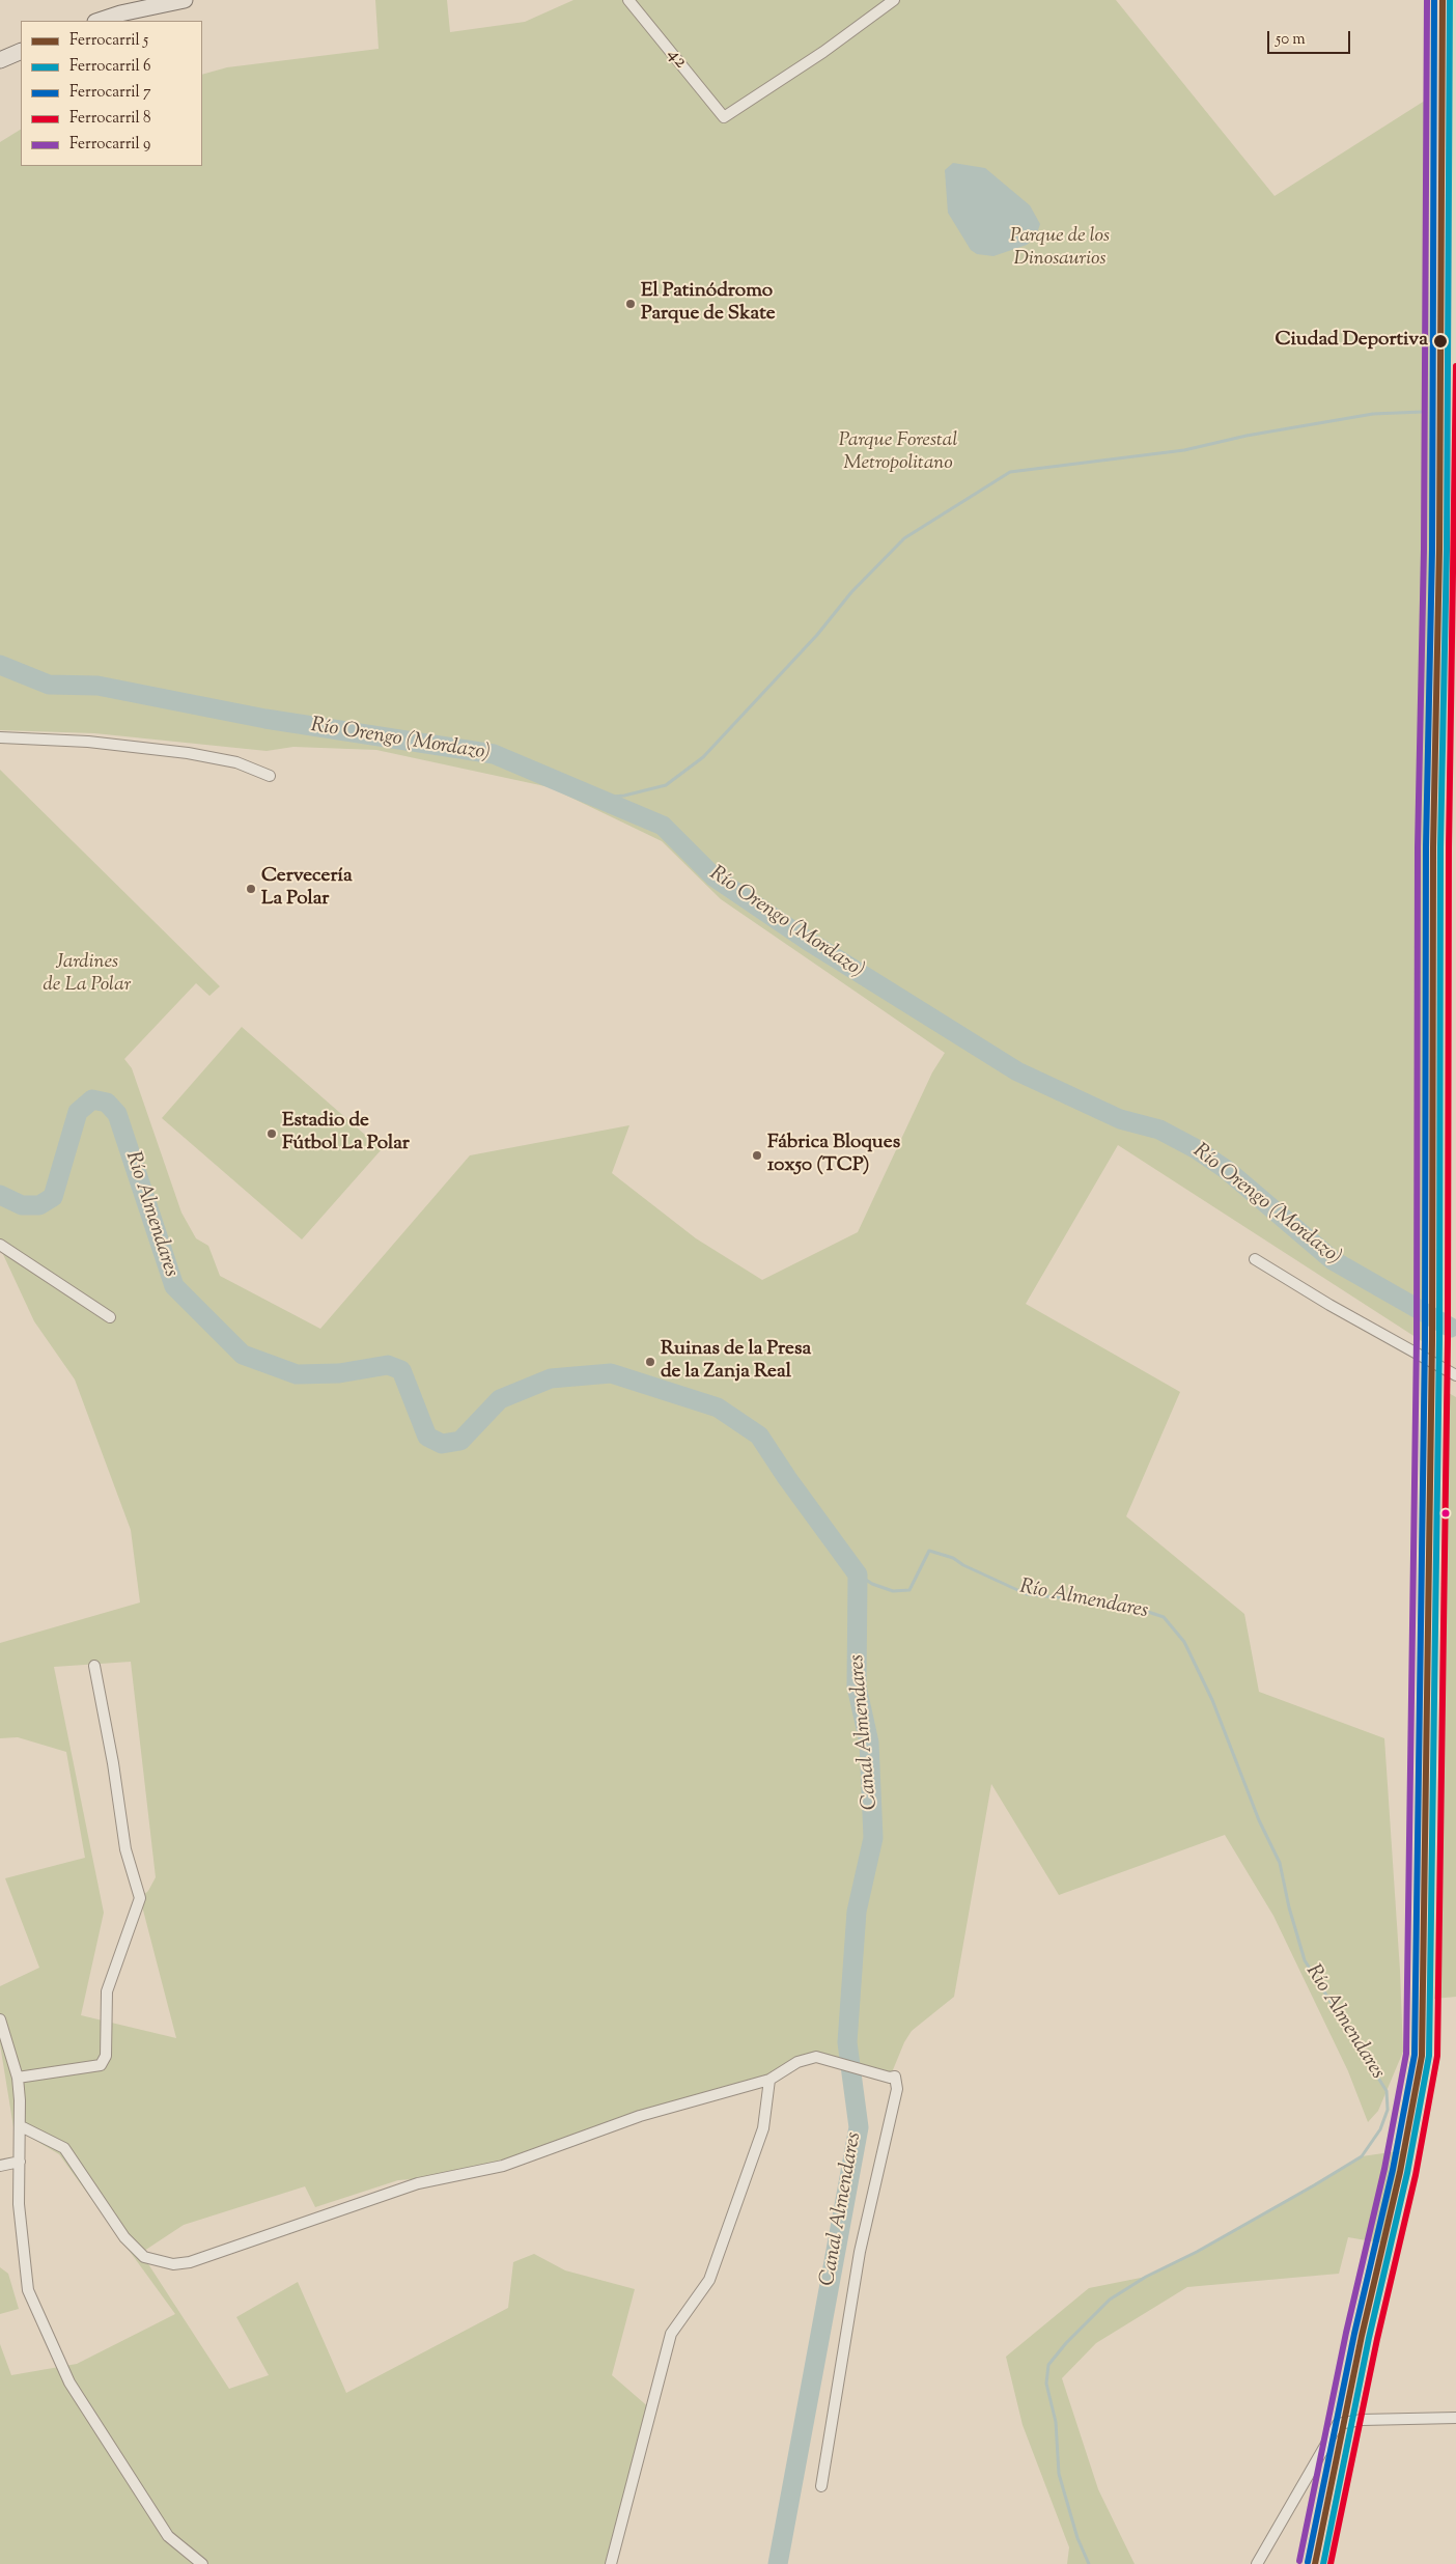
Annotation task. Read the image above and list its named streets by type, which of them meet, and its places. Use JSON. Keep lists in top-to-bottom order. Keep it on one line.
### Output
{"streets":{"street":["42"]},"water":["Río Orengo (Mordazo)","Río Almendares","Canal Almendares"],"parks":["Parque de los Dinosaurios","Parque Forestal Metropolitano","Jardines de La Polar"],"places":["El Patinódromo Parque de Skate","Ciudad Deportiva","Cervecería La Polar","Estadio de Fútbol La Polar","Fábrica Bloques 10x50 (TCP)","Ruinas de la Presa de la Zanja Real"],"lines":["rail line 5","rail line 6","rail line 7","rail line 9","rail line 8"],"legend":["Ferrocarril 5","Ferrocarril 6","Ferrocarril 7","Ferrocarril 8","Ferrocarril 9"],"scale_bar":"50 m"}
